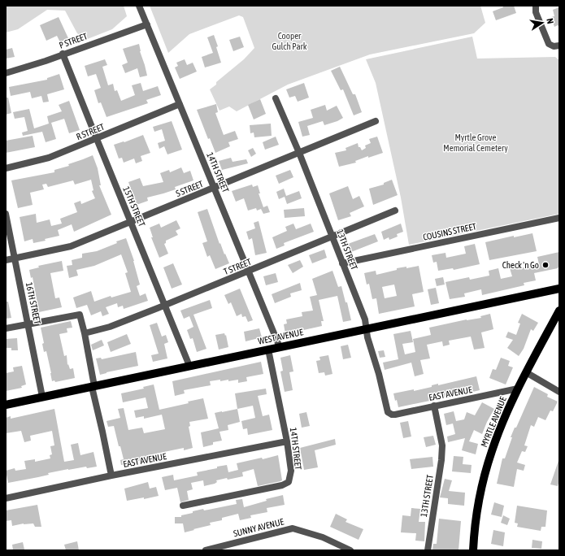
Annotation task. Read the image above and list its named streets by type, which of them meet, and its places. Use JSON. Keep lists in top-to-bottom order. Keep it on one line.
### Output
{"streets":{"main road":["WEST AVENUE","MYRTLE AVENUE"],"street":["P STREET","R STREET","14TH STREET","S STREET","15TH STREET","COUSINS STREET","13TH STREET","T STREET","16TH STREET","EAST AVENUE","SUNNY AVENUE"]},"crossings":[["P STREET","14TH STREET"],["P STREET","15TH STREET"],["R STREET","14TH STREET"],["R STREET","15TH STREET"],["14TH STREET","S STREET"],["14TH STREET","T STREET"],["14TH STREET","WEST AVENUE"],["14TH STREET","EAST AVENUE"],["S STREET","15TH STREET"],["S STREET","13TH STREET"],["S STREET","16TH STREET"],["15TH STREET","T STREET"],["15TH STREET","WEST AVENUE"],["COUSINS STREET","13TH STREET"],["13TH STREET","T STREET"],["13TH STREET","WEST AVENUE"],["13TH STREET","EAST AVENUE"],["16TH STREET","WEST AVENUE"],["EAST AVENUE","MYRTLE AVENUE"]],"parks":["Cooper Gulch Park","Myrtle Grove Memorial Cemetery"],"places":["Check 'n Go"],"north":"right"}
